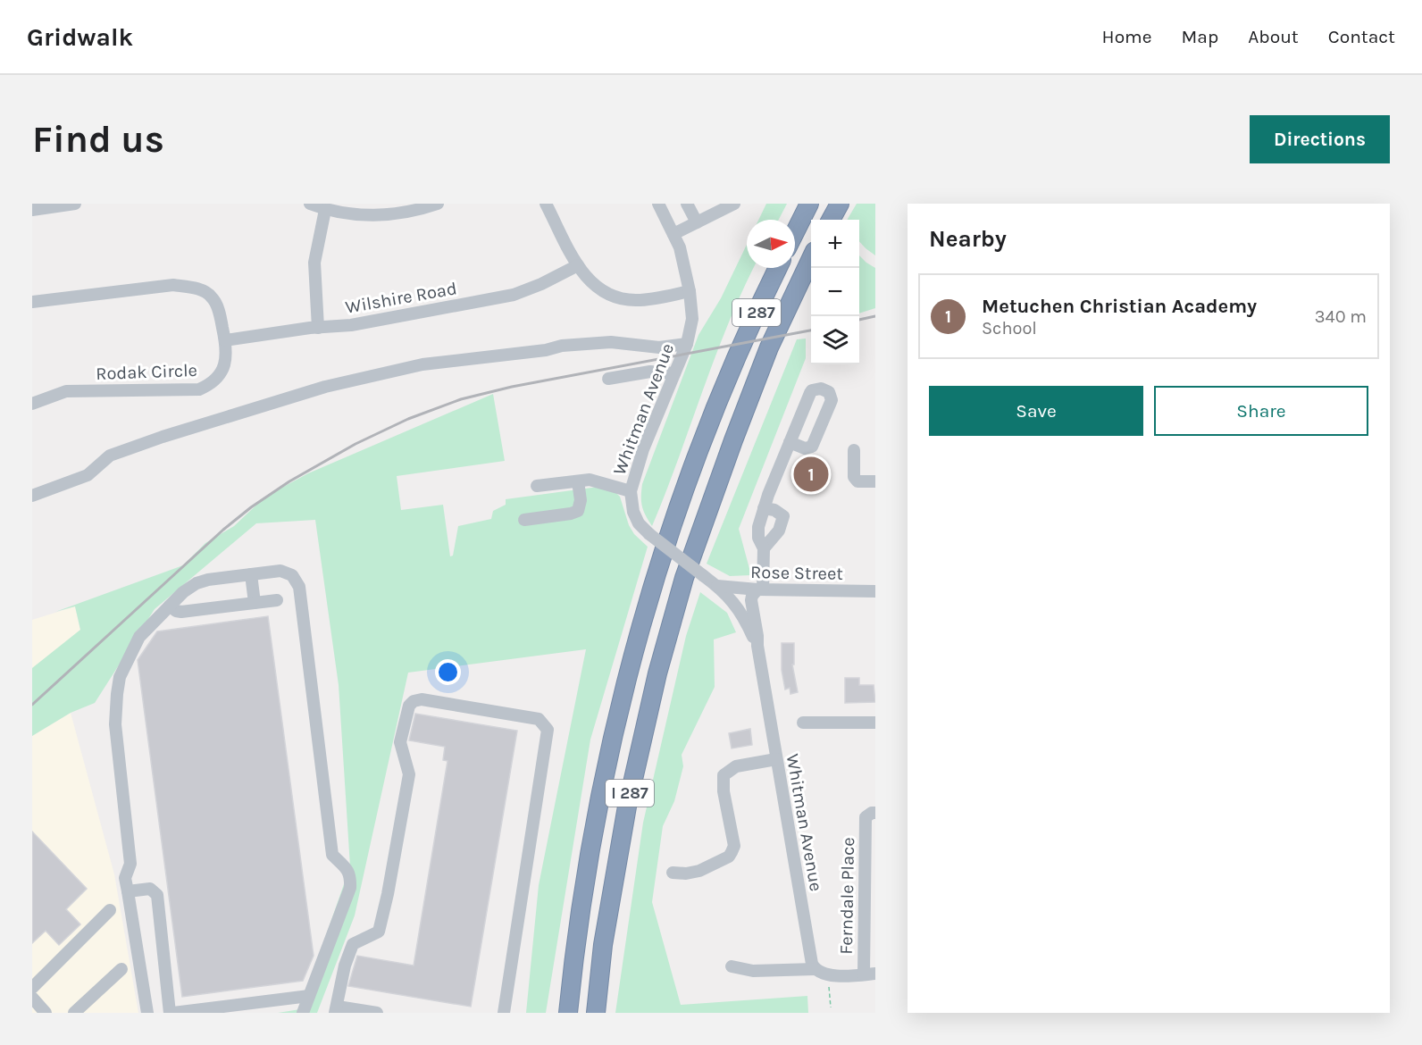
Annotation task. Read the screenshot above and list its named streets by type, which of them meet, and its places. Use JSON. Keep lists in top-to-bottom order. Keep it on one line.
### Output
{"streets":{"highway":["I 287"],"street":["Wilshire Road","Rodak Circle","Whitman Avenue","Rose Street","Ferndale Place"]},"crossings":[["Wilshire Road","Rodak Circle"],["Whitman Avenue","Rose Street"]],"north":"right","page":{"header":"Gridwalk","nav":["Home","Map","About","Contact"],"buttons":["Directions",["Save","Share"]],"title":"Find us","heading":"Nearby","map_buttons":["+","−"],"list":[{"mark":"1","name":"Metuchen Christian Academy","note":"School","value":"340 m"}],"pins":"1"}}
